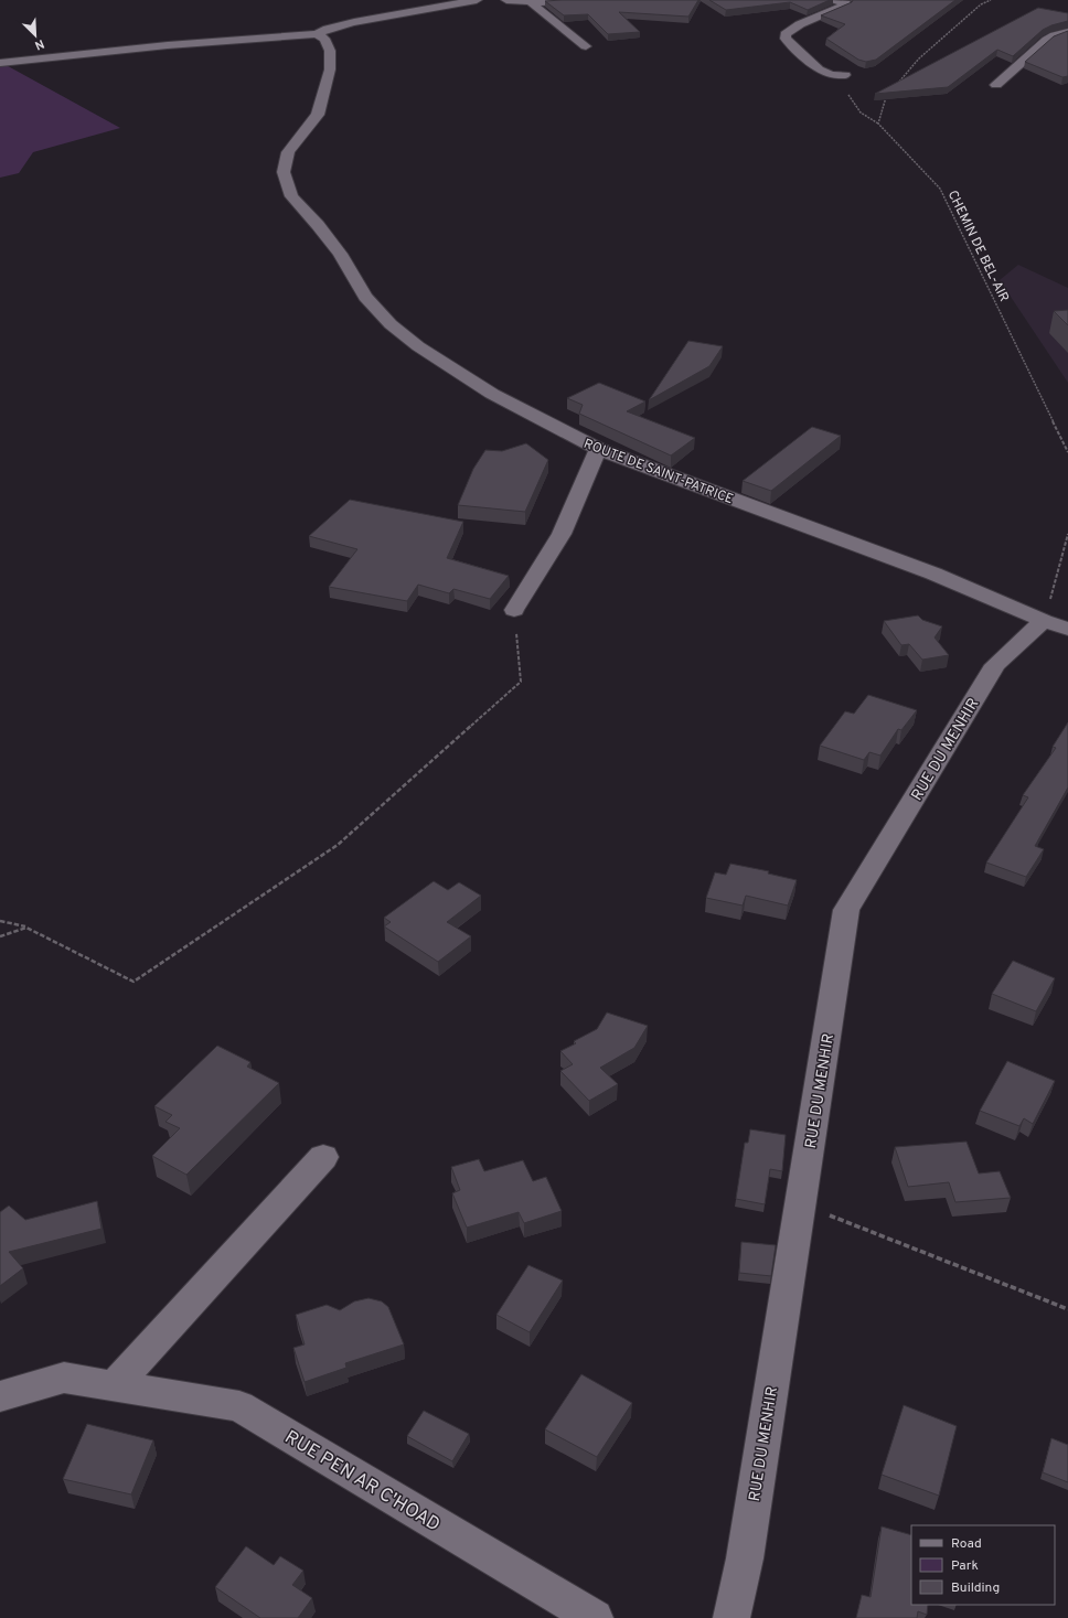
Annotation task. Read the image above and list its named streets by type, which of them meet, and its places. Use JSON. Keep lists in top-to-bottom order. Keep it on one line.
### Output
{"streets":{"street":["ROUTE DE SAINT-PATRICE","RUE DU MENHIR","RUE PEN AR C'HOAD"],"path":["CHEMIN DE BEL-AIR"]},"crossings":[["ROUTE DE SAINT-PATRICE","RUE DU MENHIR"]],"legend":["Road","Park","Building"],"north":"bottom right"}
